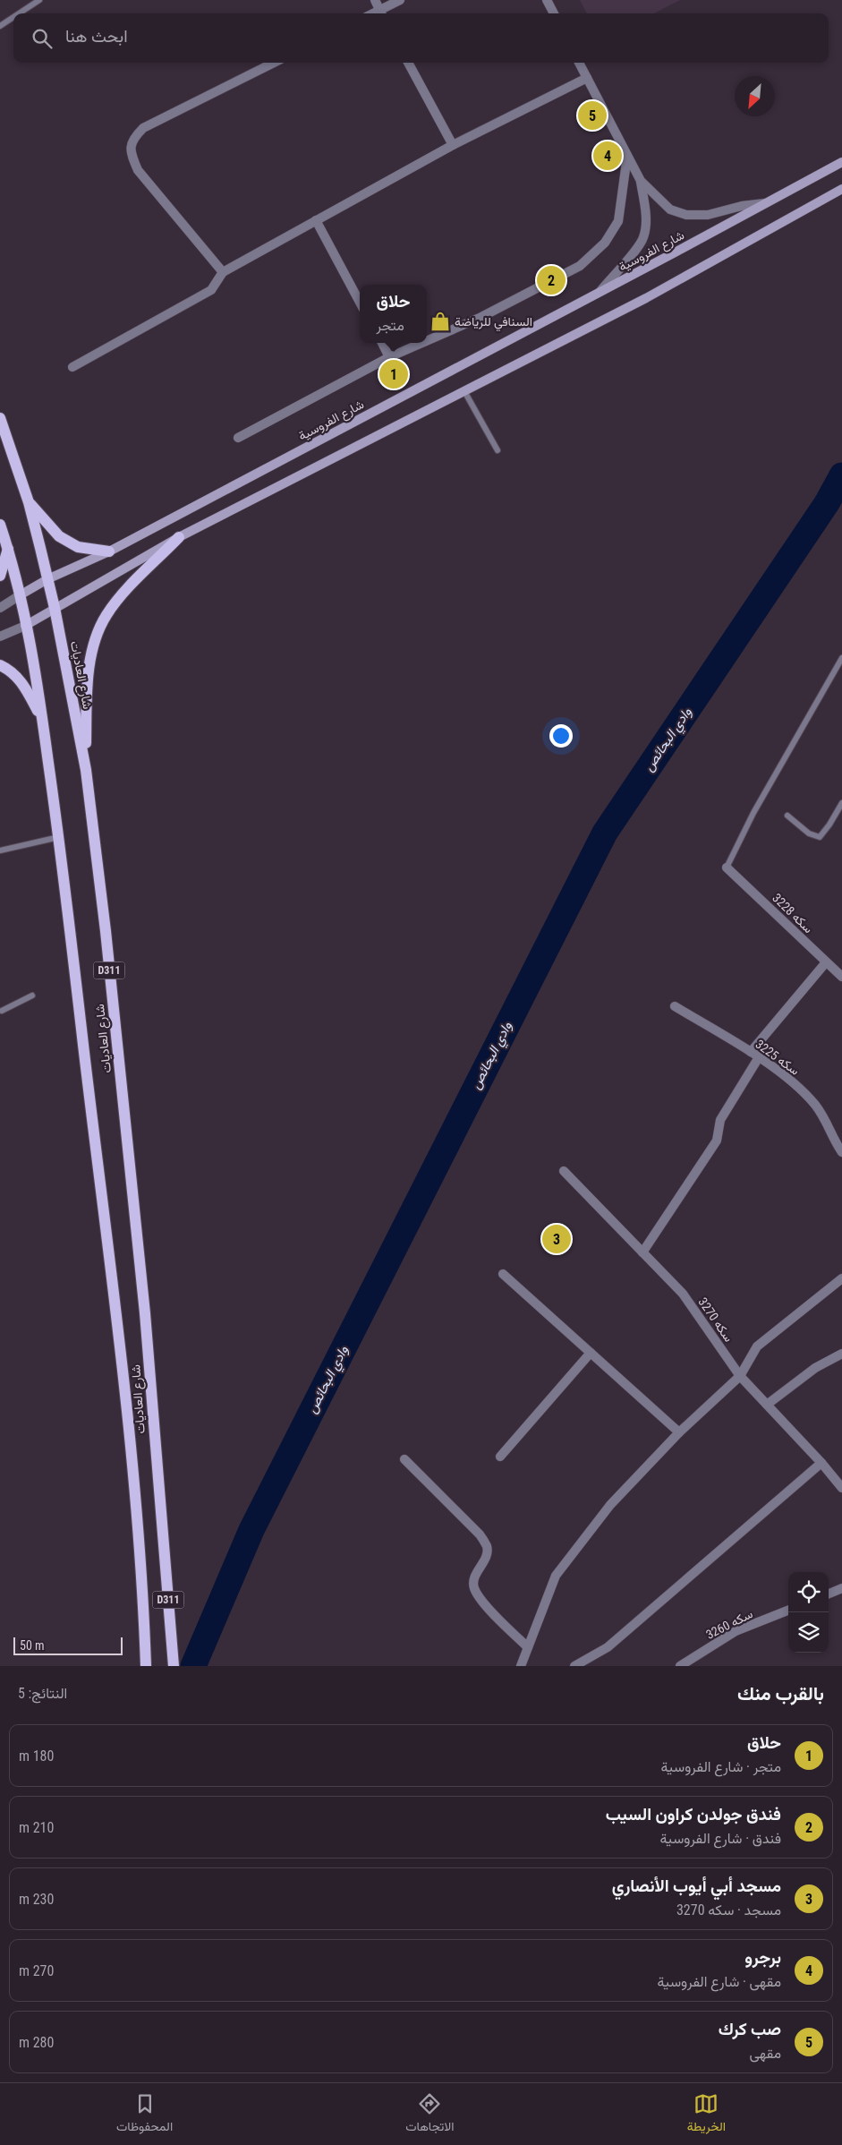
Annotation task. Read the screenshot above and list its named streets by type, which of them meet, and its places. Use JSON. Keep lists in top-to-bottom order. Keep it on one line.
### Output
{"streets":{"main road":["شارع الفروسية","شارع العاديات","D311"],"street":["سكه 3228","سكه 3225","سكه 3270","سكه 3260"]},"crossings":[["شارع الفروسية","شارع العاديات"]],"water":["وادي البحائص"],"places":{"shop":["السنافي للرياضة"]},"scale_bar":"50 m","north":"bottom left","page":{"search":"ابحث هنا","pins":["5","4","2","1","3"],"popup":["حلاق","متجر"],"scale":"50 m","heading":["بالقرب منك","النتائج: 5"],"list":[{"mark":"1","name":"حلاق","note":"متجر · شارع الفروسية","value":"180 m"},{"mark":"2","name":"فندق جولدن كراون السيب","note":"فندق · شارع الفروسية","value":"210 m"},{"mark":"3","name":"مسجد أبي أيوب الأنصاري","note":"مسجد · سكه 3270","value":"230 m"},{"mark":"4","name":"برجرو","note":"مقهى · شارع الفروسية","value":"270 m"},{"mark":"5","name":"صب كرك","note":"مقهى","value":"280 m"}],"nav":["الخريطة","الاتجاهات","المحفوظات"]}}
